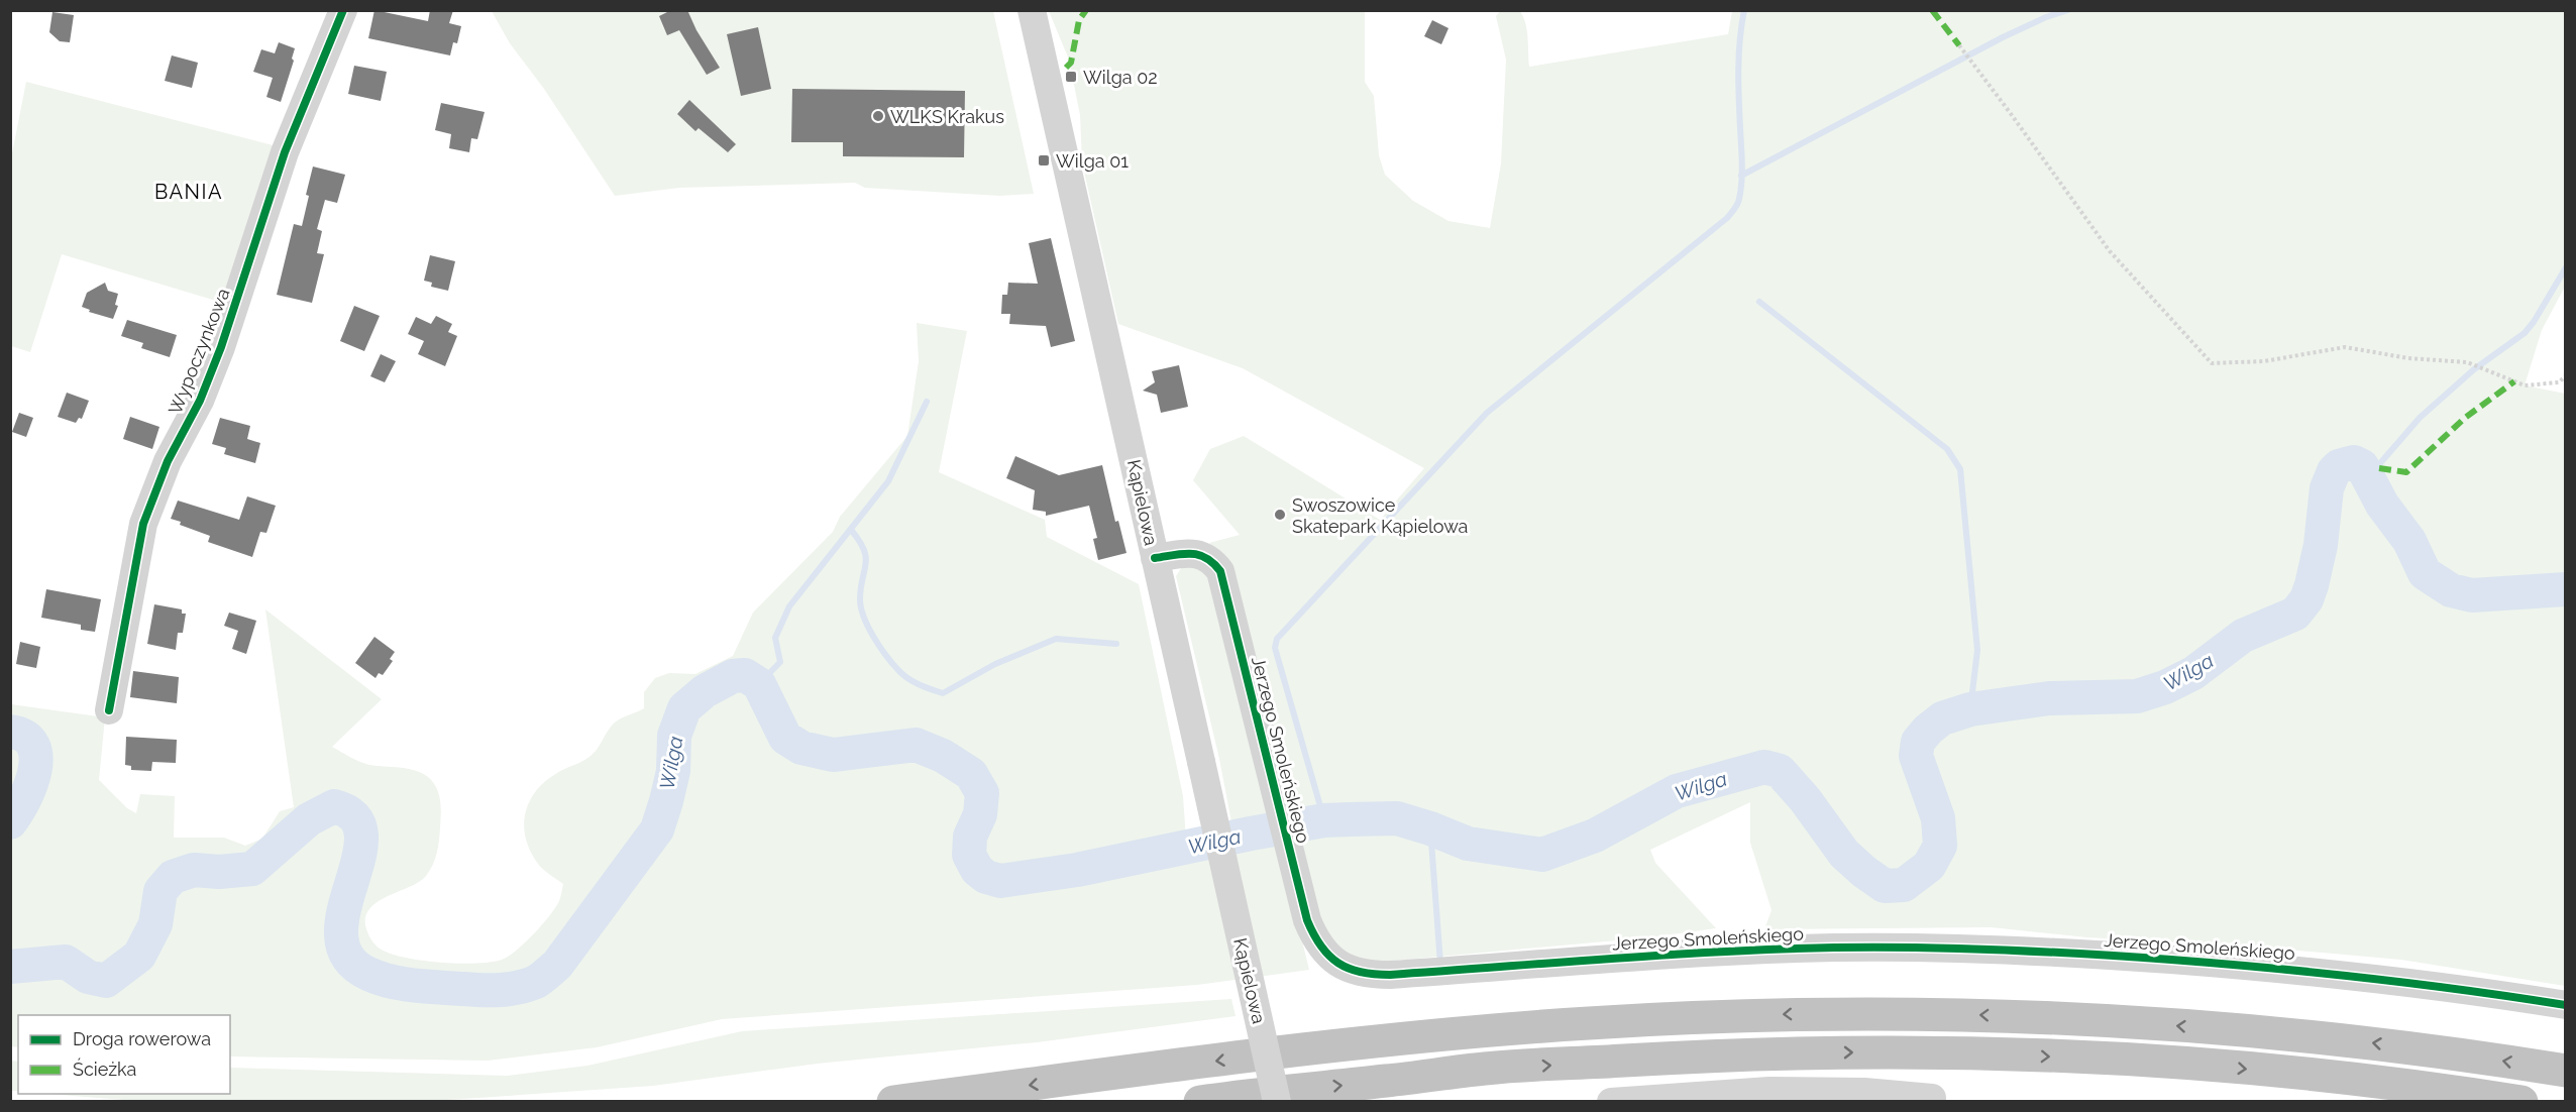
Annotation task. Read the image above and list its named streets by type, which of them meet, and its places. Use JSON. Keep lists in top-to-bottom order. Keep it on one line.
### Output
{"streets":{"street":["Wypoczynkowa","Kąpielowa","Jerzego Smoleńskiego"]},"crossings":[["Kąpielowa","Jerzego Smoleńskiego"]],"districts":["BANIA"],"water":["Wilga"],"places":{"transit":["Wilga 02","Wilga 01"],"other":["WLKS Krakus","Swoszowice Skatepark Kąpielowa"]},"legend":["Droga rowerowa","Ścieżka"]}
